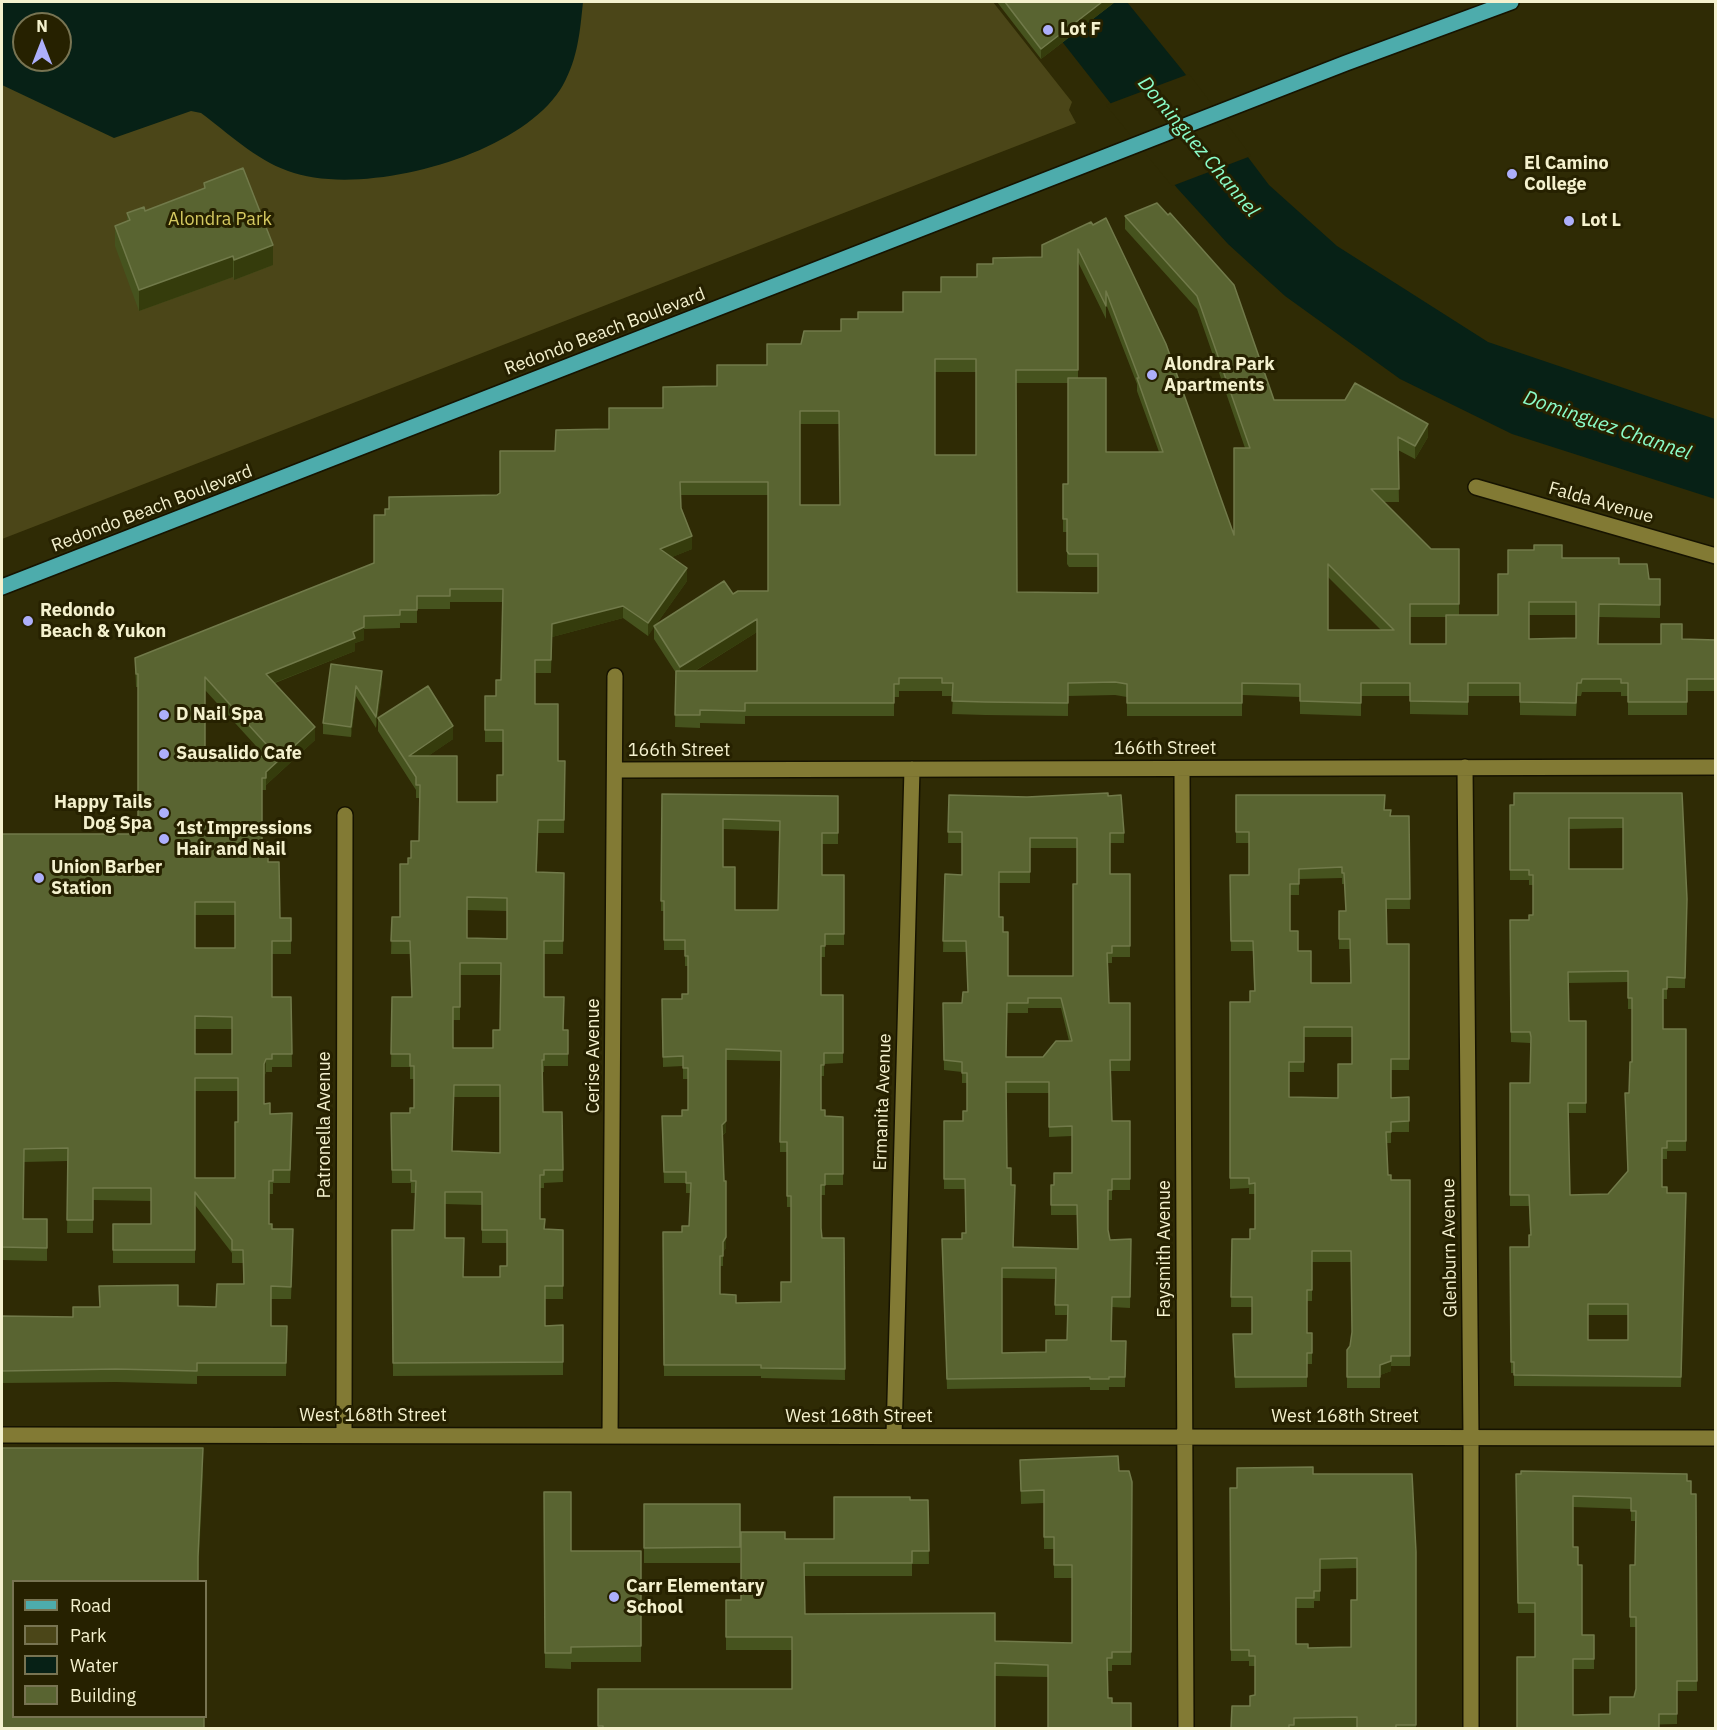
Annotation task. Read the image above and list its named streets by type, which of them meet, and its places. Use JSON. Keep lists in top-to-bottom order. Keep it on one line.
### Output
{"streets":{"main road":["Redondo Beach Boulevard"],"street":["Falda Avenue","166th Street","Cerise Avenue","Ermanita Avenue","Patronella Avenue","Glenburn Avenue","Faysmith Avenue","West 168th Street"]},"crossings":[["166th Street","Cerise Avenue"],["166th Street","Ermanita Avenue"],["166th Street","Glenburn Avenue"],["166th Street","Faysmith Avenue"],["Cerise Avenue","West 168th Street"],["Ermanita Avenue","West 168th Street"],["Patronella Avenue","West 168th Street"],["Glenburn Avenue","West 168th Street"],["Faysmith Avenue","West 168th Street"]],"water":["Dominguez Channel"],"parks":["Alondra Park"],"places":["Lot F","El Camino College","Lot L","Alondra Park Apartments","Redondo Beach & Yukon","D Nail Spa","Sausalido Cafe","Happy Tails Dog Spa","1st Impressions Hair and Nail","Union Barber Station","Carr Elementary School"],"legend":["Road","Park","Water","Building"],"north":"top"}
